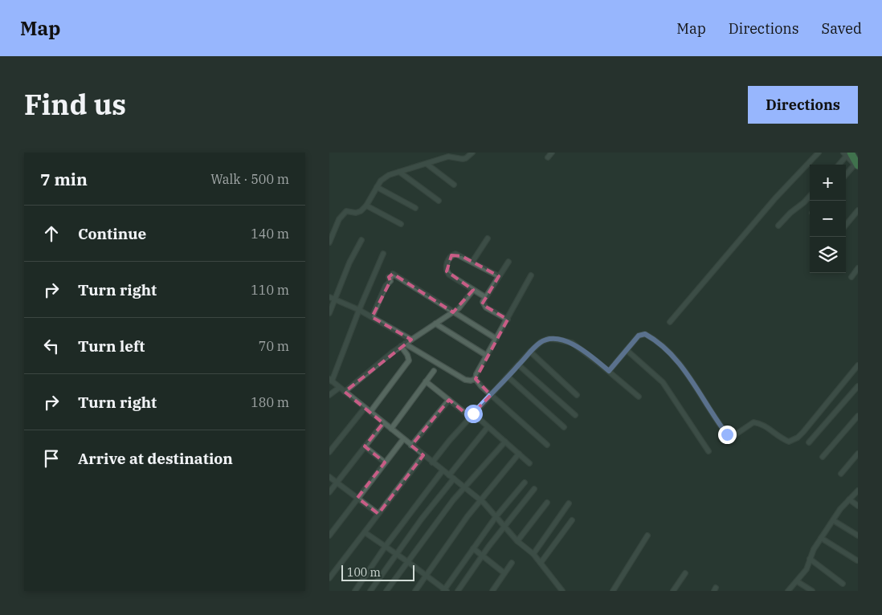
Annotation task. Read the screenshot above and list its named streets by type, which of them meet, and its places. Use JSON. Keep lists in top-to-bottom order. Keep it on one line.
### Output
{"scale_bar":"100 m","page":{"header":"Map","nav":["Map","Directions","Saved"],"title":"Find us","buttons":"Directions","heading":["7 min","Walk · 500 m"],"map_buttons":["+","−"],"list":[["Continue","140 m"],["Turn right","110 m"],["Turn left","70 m"],["Turn right","180 m"],"Arrive at destination"],"scale":"100 m"}}
